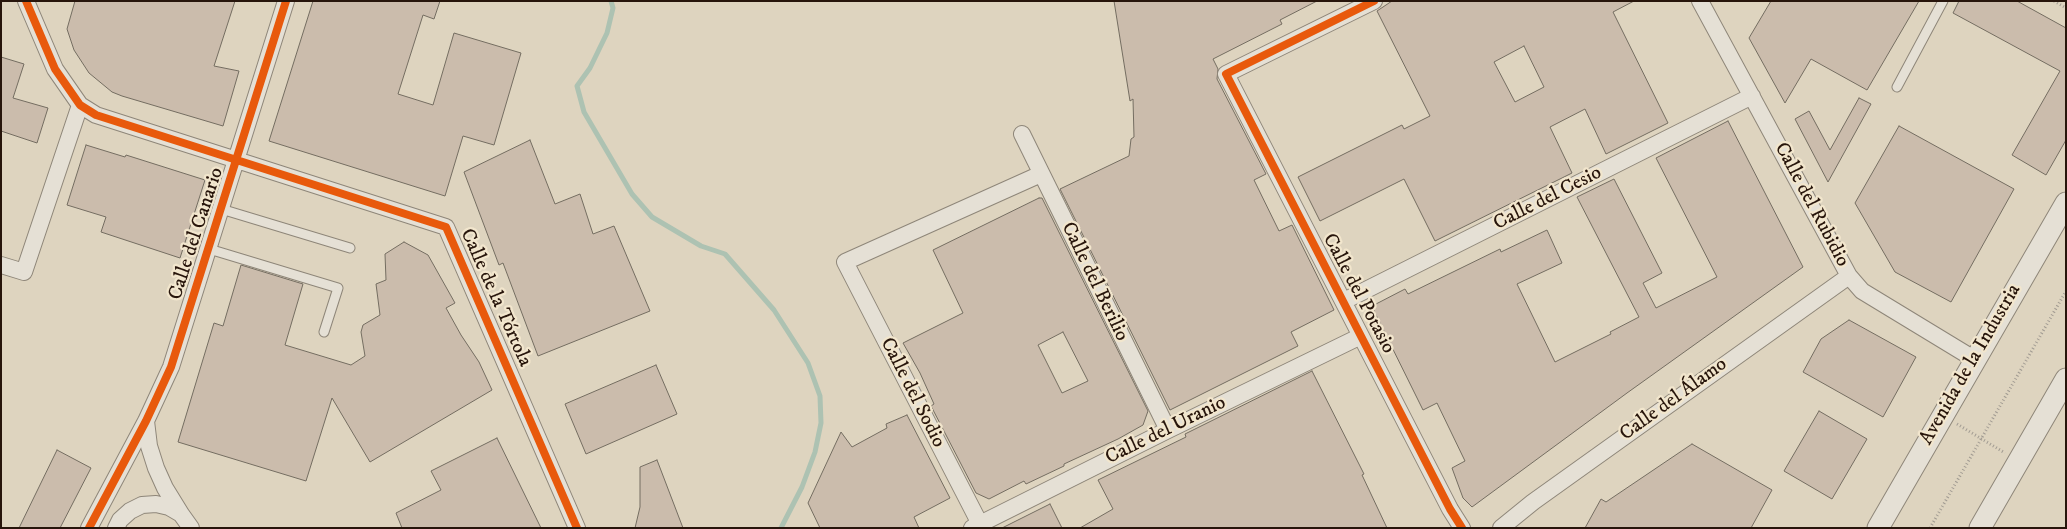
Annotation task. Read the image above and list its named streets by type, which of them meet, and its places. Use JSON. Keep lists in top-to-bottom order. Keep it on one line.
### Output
{"streets":{"street":["Calle del Cesio","Calle del Rubidio","Calle del Canario","Calle del Berilio","Calle del Potasio","Calle de la Tórtola","Avenida de la Industria","Calle del Sodio","Calle del Álamo","Calle del Uranio"]},"crossings":[["Calle del Cesio","Calle del Rubidio"],["Calle del Cesio","Calle del Potasio"],["Calle del Rubidio","Avenida de la Industria"],["Calle del Rubidio","Calle del Álamo"],["Calle del Canario","Calle de la Tórtola"],["Calle del Berilio","Calle del Sodio"],["Calle del Berilio","Calle del Uranio"],["Calle del Potasio","Calle del Uranio"],["Calle del Sodio","Calle del Uranio"]]}
